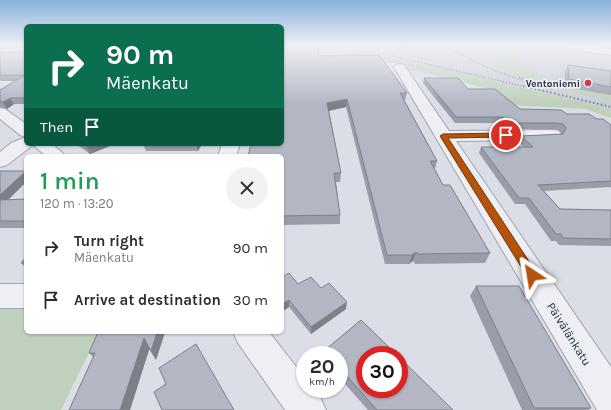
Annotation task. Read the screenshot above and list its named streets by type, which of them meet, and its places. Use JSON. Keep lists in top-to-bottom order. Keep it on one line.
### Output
{"streets":{"street":["Päivälänkatu"]},"places":["Ventoniemi"],"page":{"turn":["90 m","Mäenkatu"],"then":"Then","heading":["1 min","120 m · 13:20"],"list":[{"name":"Turn right","note":"Mäenkatu","value":"90 m"},{"name":"Arrive at destination","value":"30 m"}],"speed":"20 km/h","limit":"30"}}
